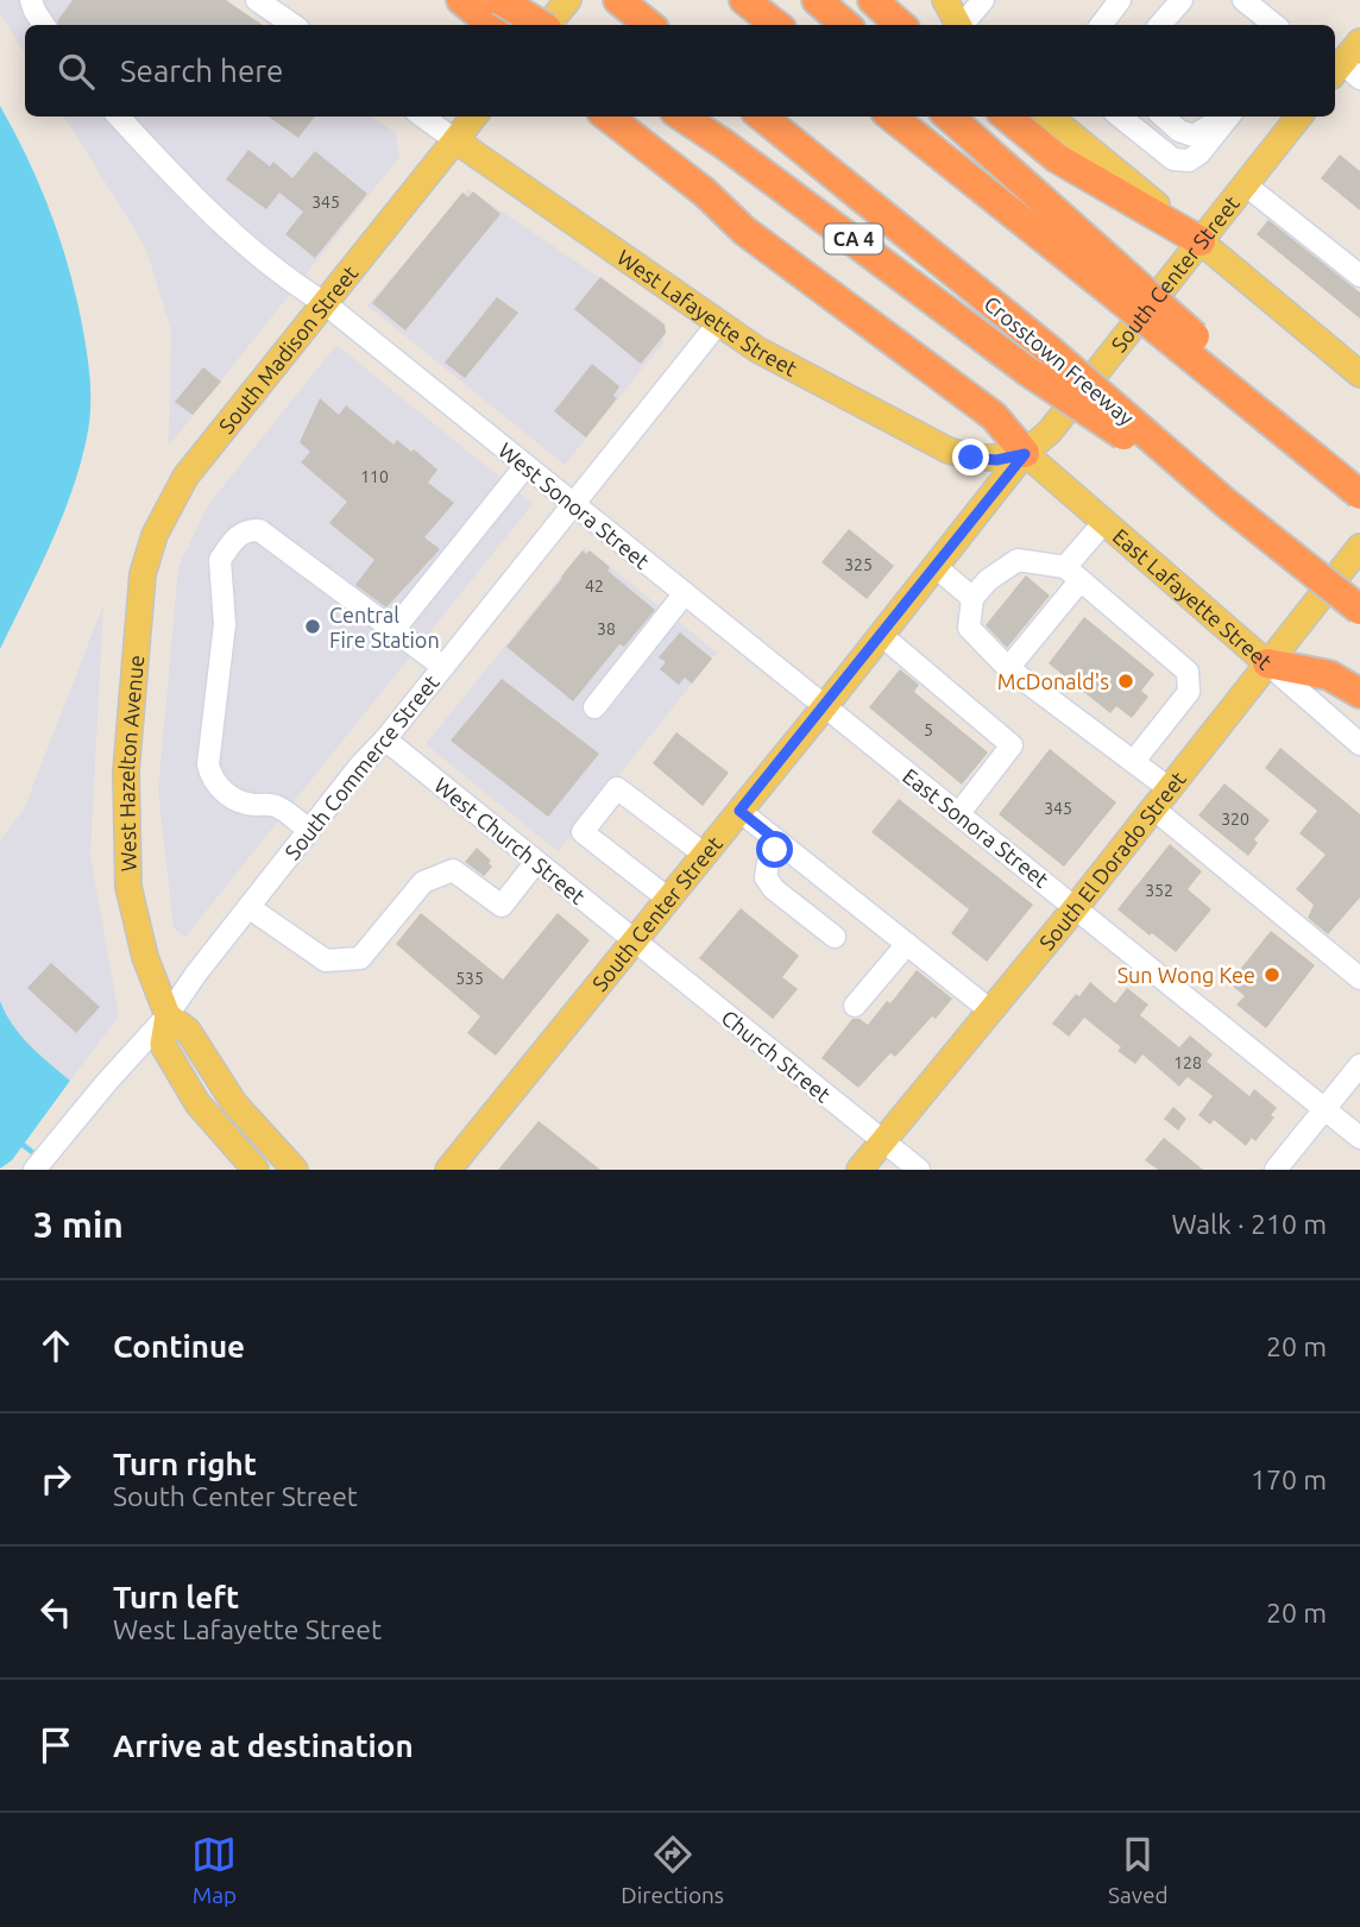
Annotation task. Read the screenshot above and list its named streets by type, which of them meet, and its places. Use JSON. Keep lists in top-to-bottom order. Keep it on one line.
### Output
{"streets":{"highway":["CA 4","Crosstown Freeway"],"main road":["South Center Street","West Lafayette Street","South Madison Street","East Lafayette Street","West Hazelton Avenue","South El Dorado Street"],"street":["West Sonora Street","South Commerce Street","East Sonora Street","West Church Street","Church Street"]},"crossings":[["CA 4","Crosstown Freeway"],["South Center Street","West Lafayette Street"],["South Center Street","West Sonora Street"],["South Center Street","East Lafayette Street"],["South Center Street","East Sonora Street"],["South Center Street","West Church Street"],["South Center Street","Church Street"],["West Lafayette Street","South Madison Street"],["West Lafayette Street","East Lafayette Street"],["West Lafayette Street","South Commerce Street"],["South Madison Street","West Sonora Street"],["South Madison Street","West Hazelton Avenue"],["West Sonora Street","South Commerce Street"],["West Sonora Street","East Sonora Street"],["East Lafayette Street","South El Dorado Street"],["West Hazelton Avenue","South Commerce Street"],["South Commerce Street","West Church Street"],["East Sonora Street","South El Dorado Street"],["West Church Street","Church Street"],["South El Dorado Street","Church Street"]],"places":["Central Fire Station","McDonald's","Sun Wong Kee"],"house_numbers":["345","110","325","42","38","5","345","320","352","535","128"],"page":{"search":"Search here","heading":["3 min","Walk · 210 m"],"list":[["Continue","20 m"],["Turn right","South Center Street","170 m"],["Turn left","West Lafayette Street","20 m"],"Arrive at destination"],"nav":["Map","Directions","Saved"]}}
